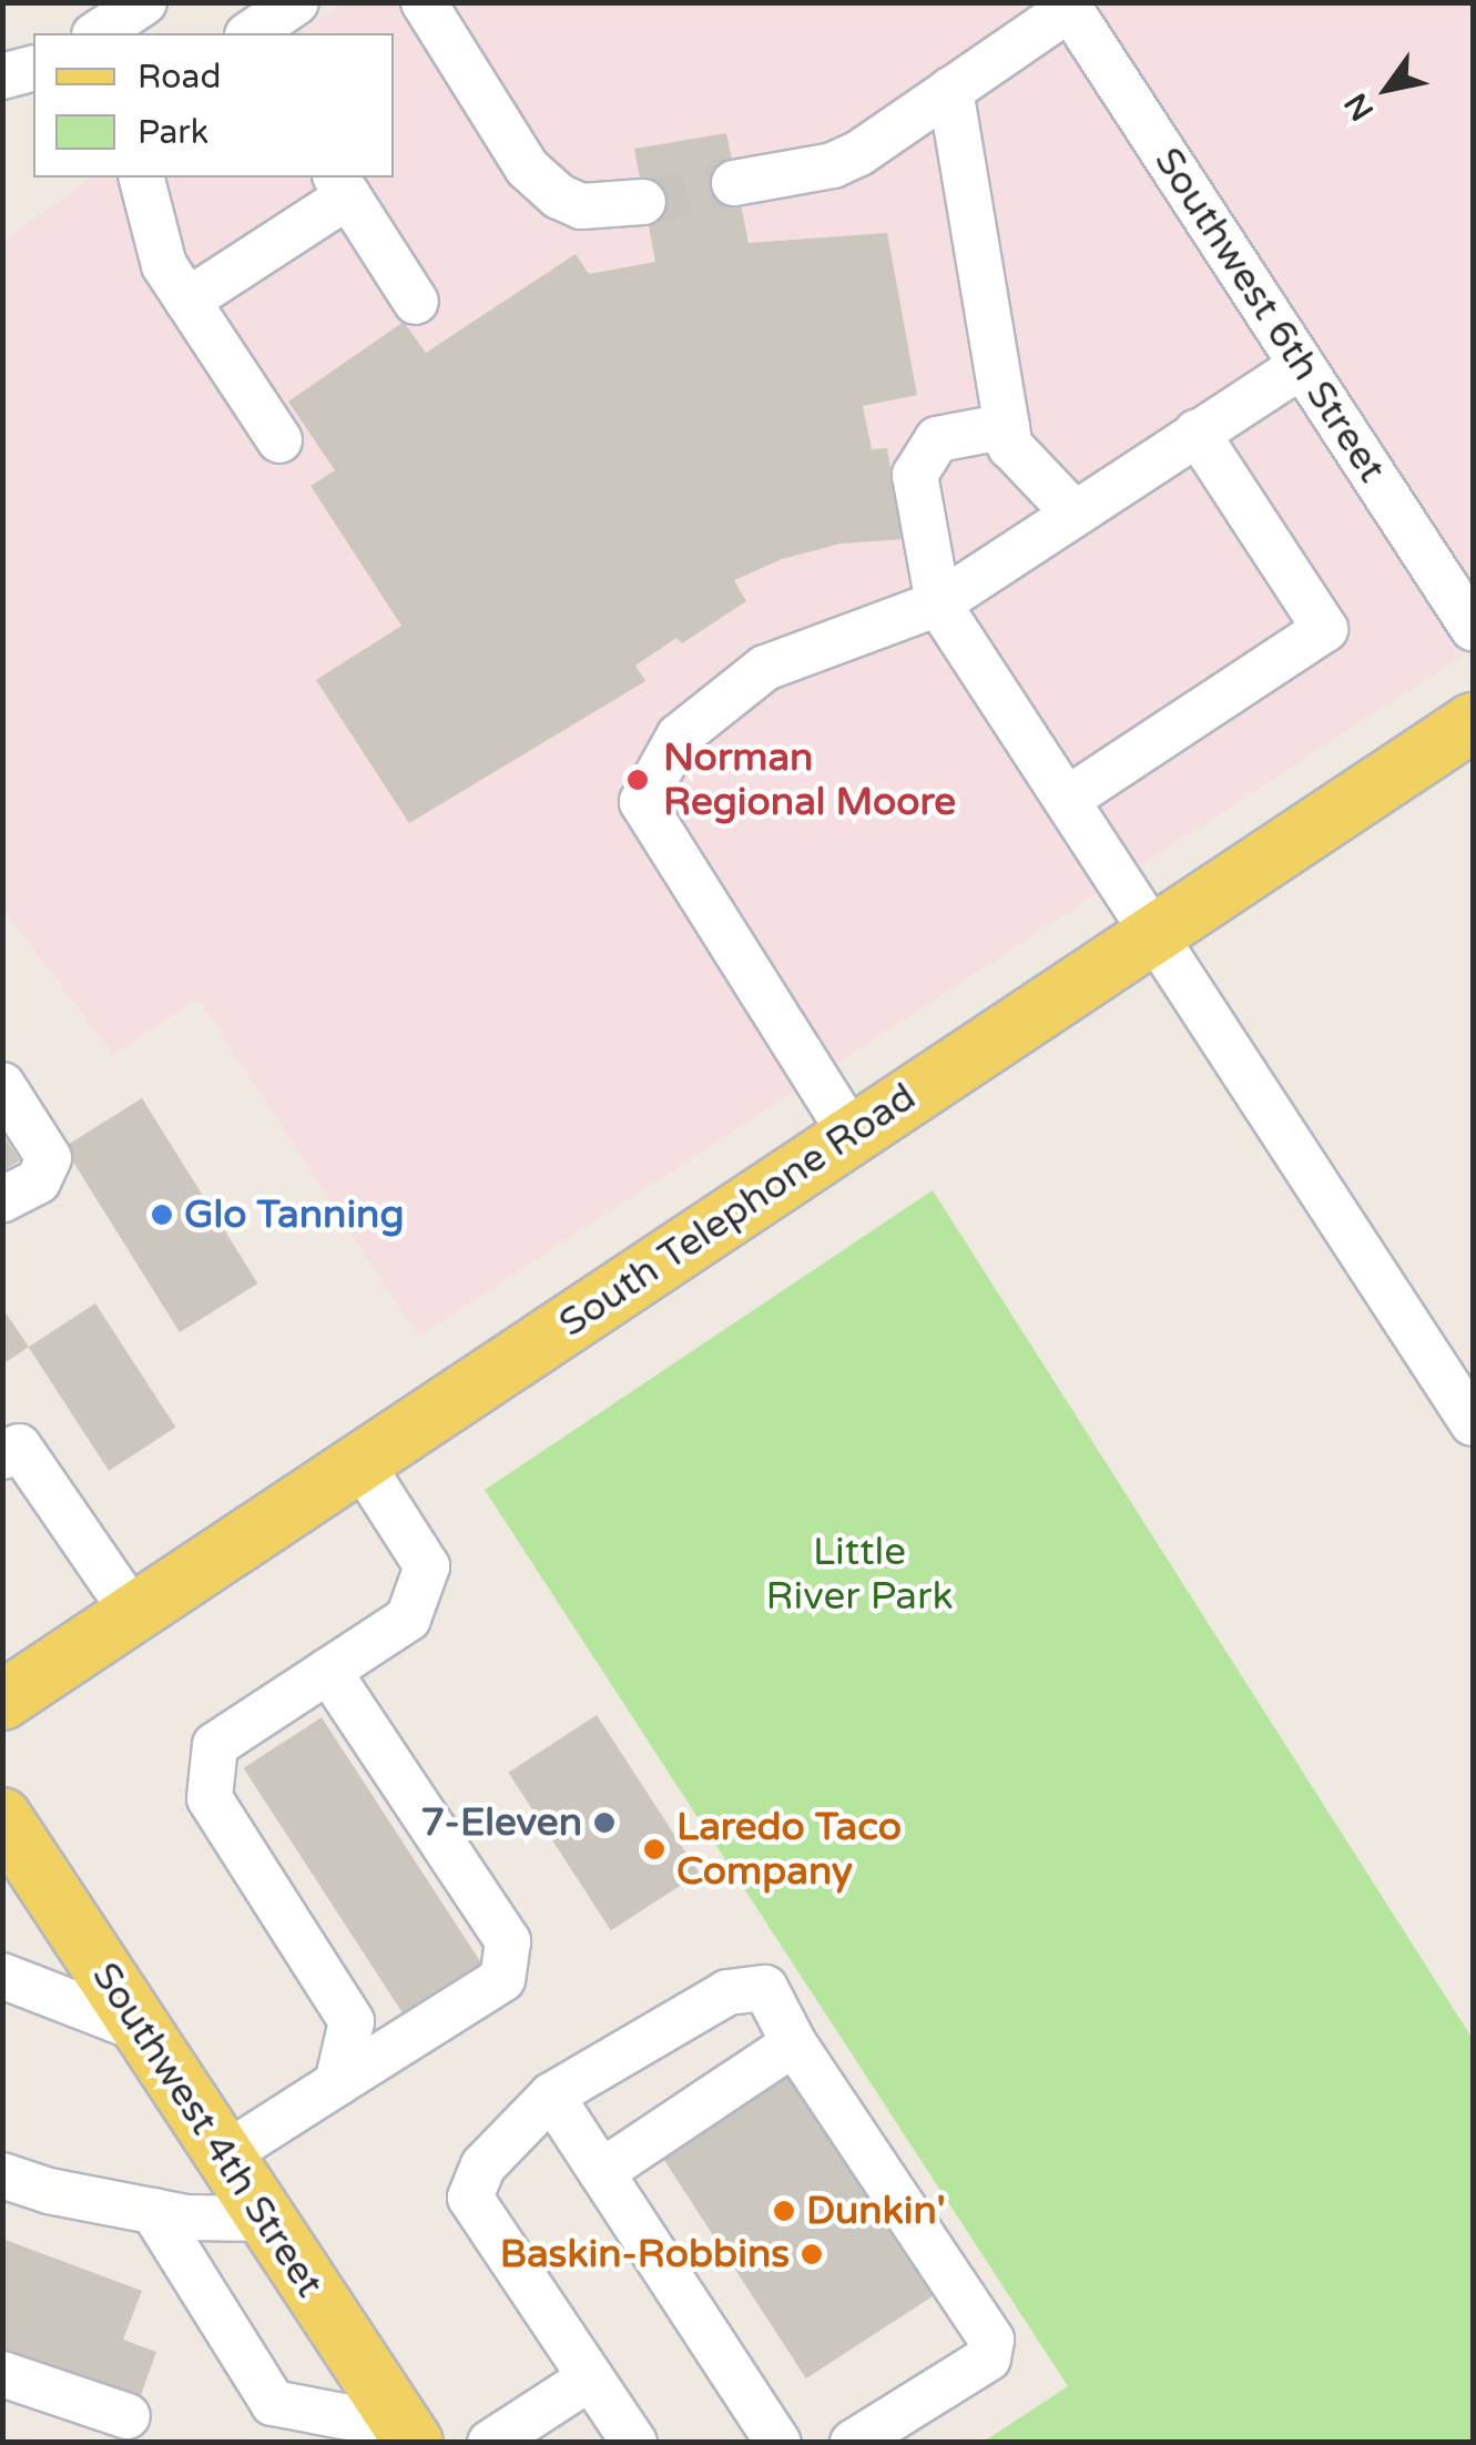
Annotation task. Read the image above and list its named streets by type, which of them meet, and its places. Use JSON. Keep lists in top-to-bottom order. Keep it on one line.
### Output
{"streets":{"main road":["South Telephone Road","Southwest 4th Street"],"street":["Southwest 6th Street"]},"parks":["Little River Park"],"places":["Norman Regional Moore","Glo Tanning","7-Eleven","Laredo Taco Company","Dunkin'","Baskin-Robbins"],"legend":["Road","Park"],"north":"bottom left"}
